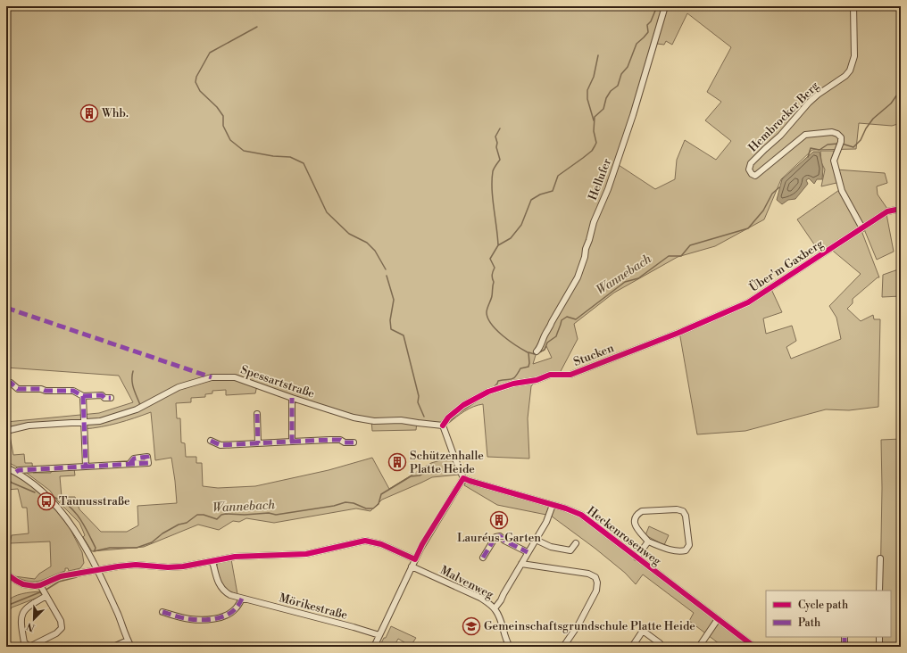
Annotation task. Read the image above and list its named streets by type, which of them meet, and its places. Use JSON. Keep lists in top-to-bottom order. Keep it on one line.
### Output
{"streets":{"street":["Hembrocker Berg","Hellufer","Über'm Gaxberg","Stucken","Spessartstraße","Heckenrosenweg","Malvenweg","Mörikestraße"]},"crossings":[["Hembrocker Berg","Über'm Gaxberg"],["Über'm Gaxberg","Stucken"],["Stucken","Spessartstraße"]],"water":["Wannebach"],"places":{"building":["Whb.","Schützenhalle Platte Heide","Lauréus-Garten"],"bus stop":["Taunusstraße"],"school or university":["Gemeinschaftsgrundschule Platte Heide"]},"legend":["Cycle path","Path"],"north":"bottom left"}
